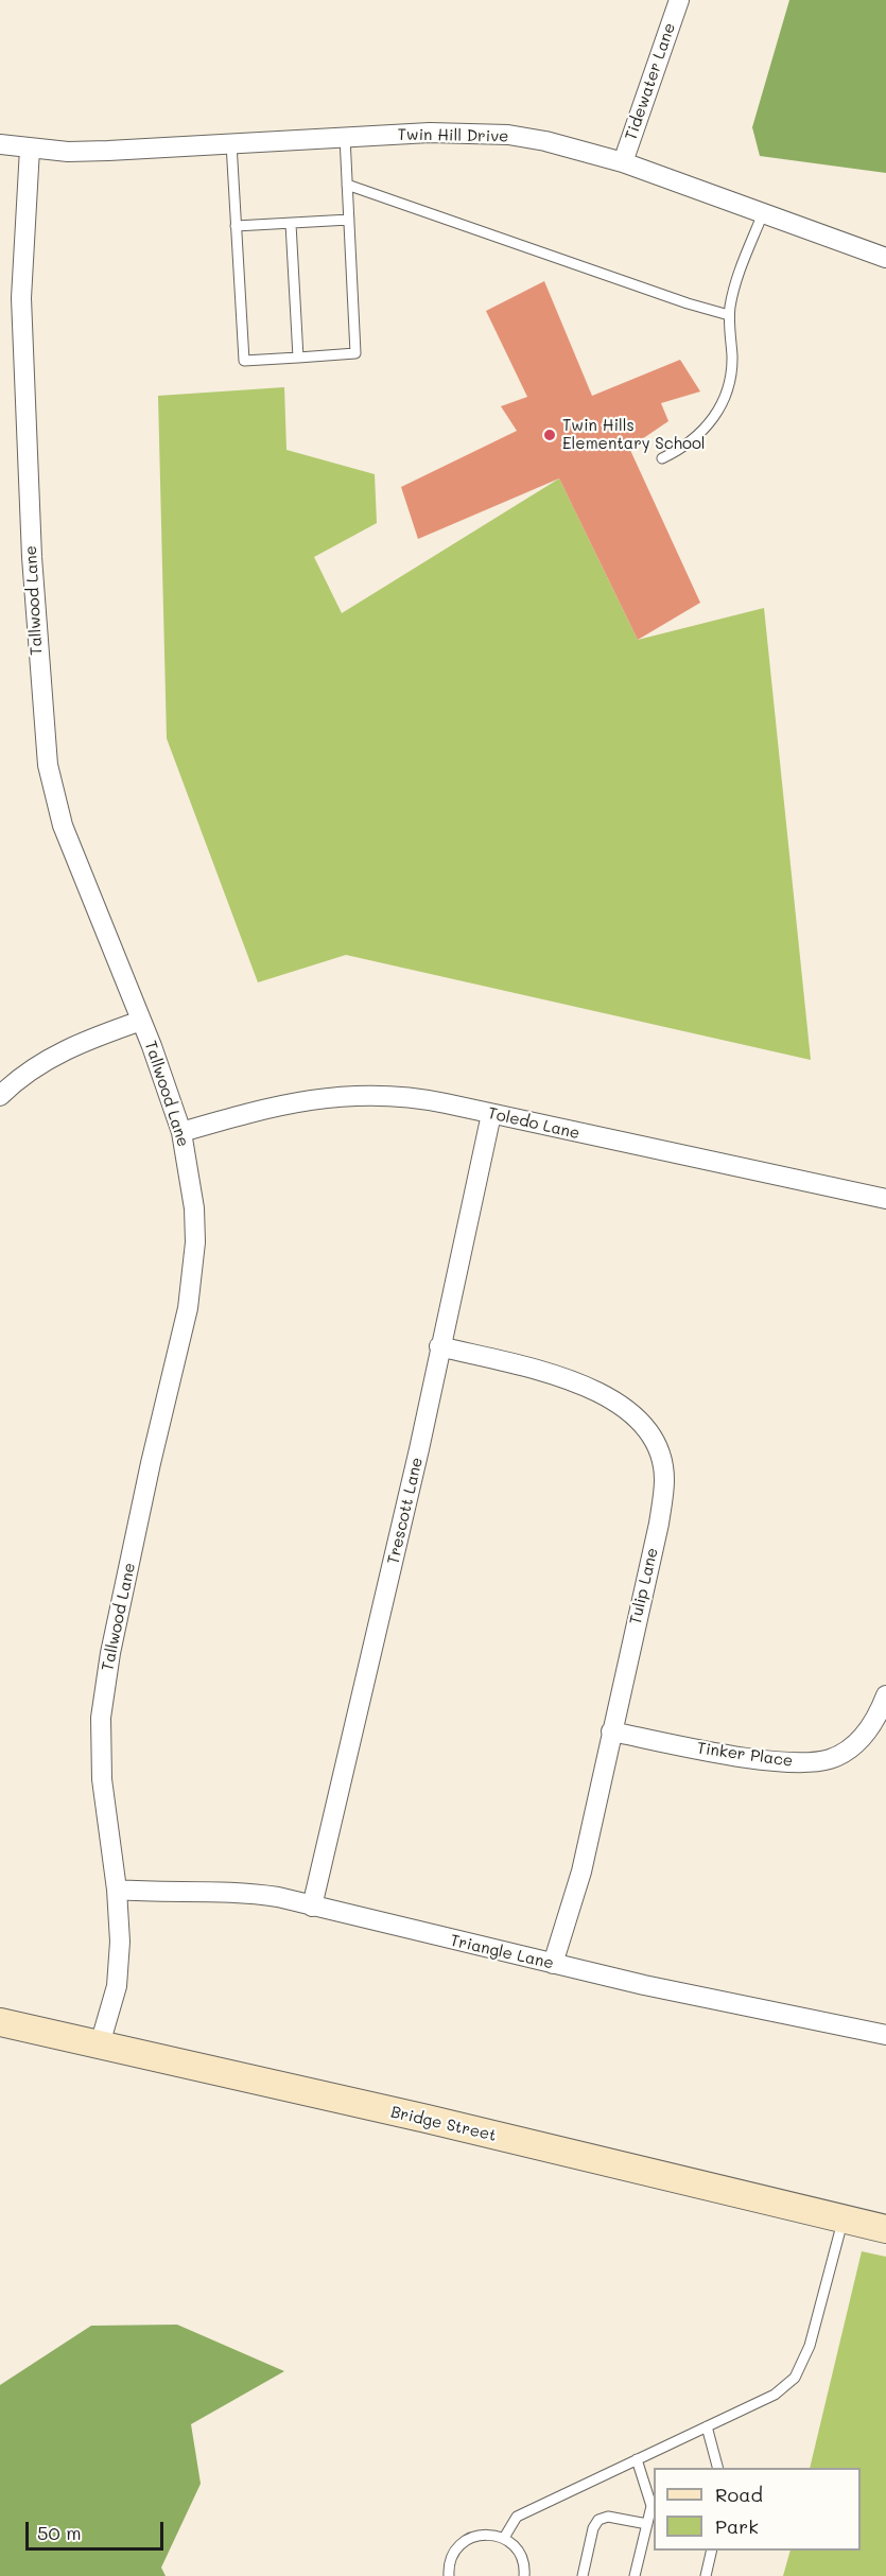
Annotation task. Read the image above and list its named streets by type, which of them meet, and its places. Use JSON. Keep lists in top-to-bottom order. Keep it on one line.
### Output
{"streets":{"main road":["Bridge Street"],"street":["Tidewater Lane","Twin Hill Drive","Tallwood Lane","Toledo Lane","Trescott Lane","Tulip Lane","Tinker Place","Triangle Lane"]},"crossings":[["Tidewater Lane","Twin Hill Drive"],["Twin Hill Drive","Tallwood Lane"],["Tallwood Lane","Toledo Lane"],["Tallwood Lane","Triangle Lane"],["Tallwood Lane","Bridge Street"],["Toledo Lane","Trescott Lane"],["Trescott Lane","Tulip Lane"],["Trescott Lane","Triangle Lane"],["Tulip Lane","Tinker Place"],["Tulip Lane","Triangle Lane"]],"places":["Twin Hills Elementary School"],"legend":["Road","Park"],"scale_bar":"50 m"}
